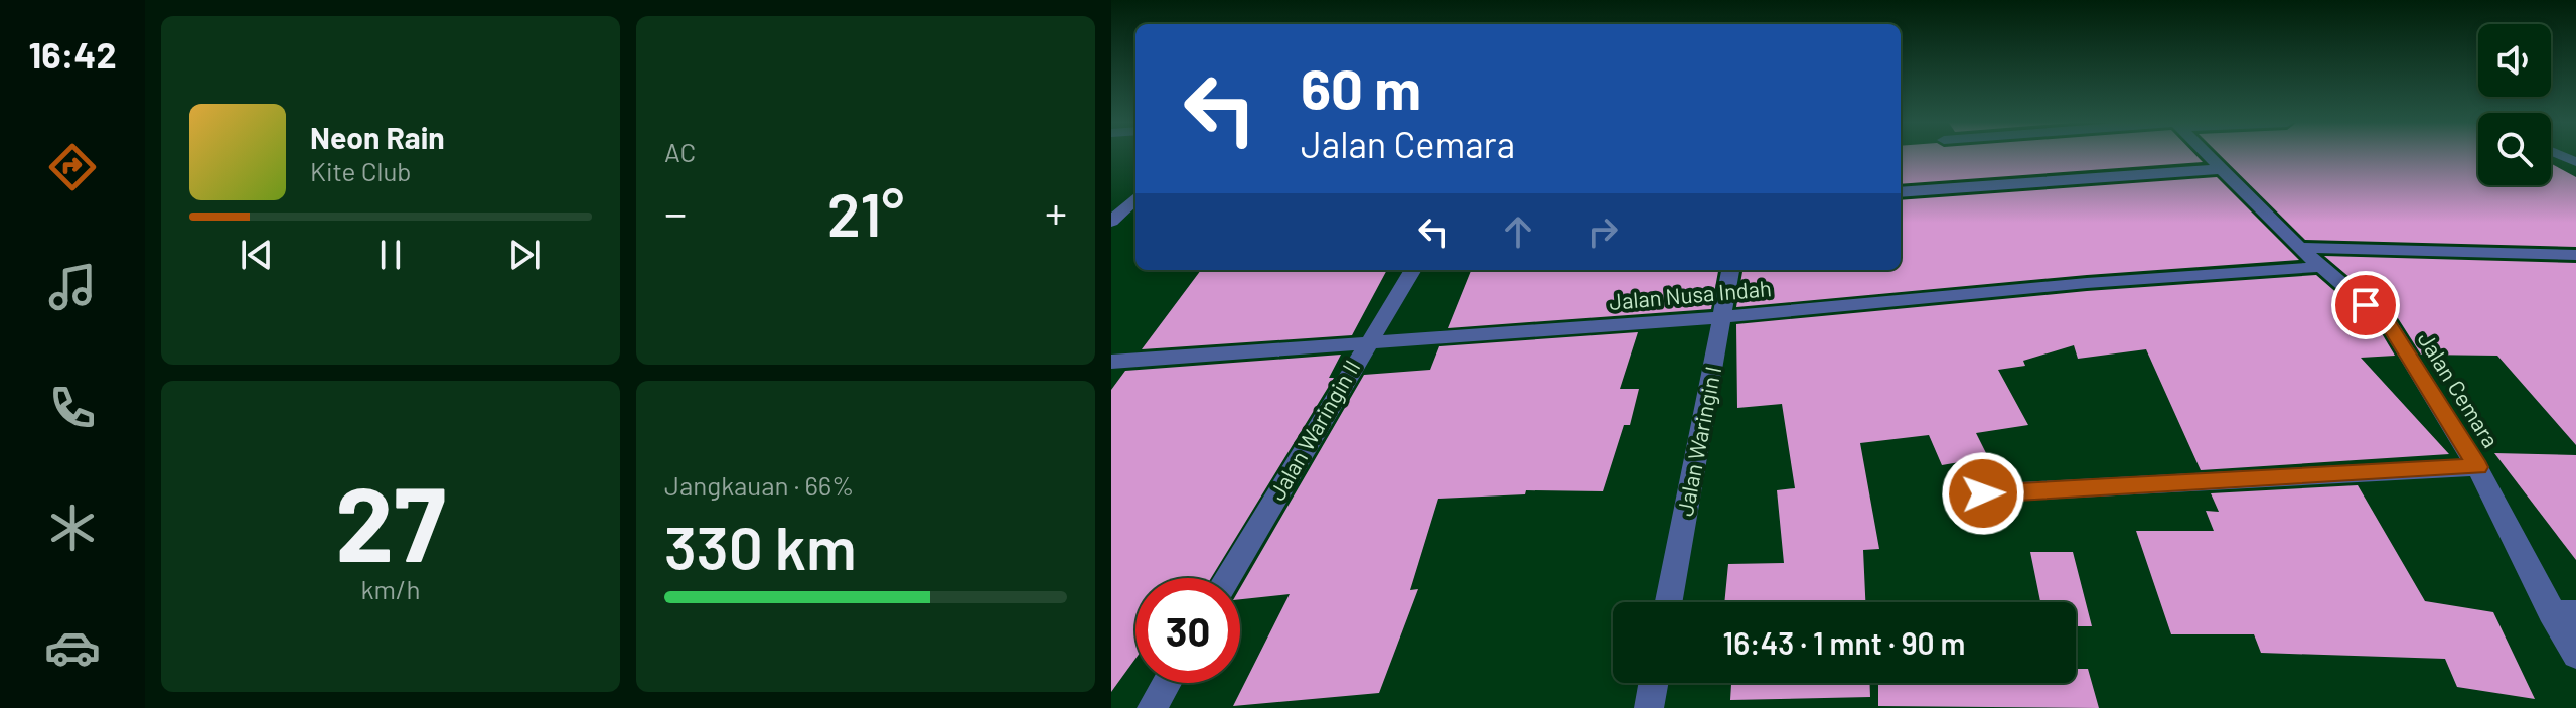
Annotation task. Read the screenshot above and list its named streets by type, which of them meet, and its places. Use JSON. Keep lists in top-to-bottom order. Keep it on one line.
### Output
{"streets":{"street":["Jalan Nusa Indah","Jalan Cemara","Jalan Waringin II","Jalan Waringin I"]},"crossings":[["Jalan Nusa Indah","Jalan Cemara"],["Jalan Nusa Indah","Jalan Waringin II"],["Jalan Nusa Indah","Jalan Waringin I"]],"page":{"tabs":"16:42","tile":["AC",["27","km/h"],["Jangkauan · 66%","330 km"]],"turn":["60 m","Jalan Cemara"],"song":["Neon Rain","Kite Club"],"heat":["−","21°","+"],"limit":"30","trip":"16:43 · 1 mnt · 90 m"}}
